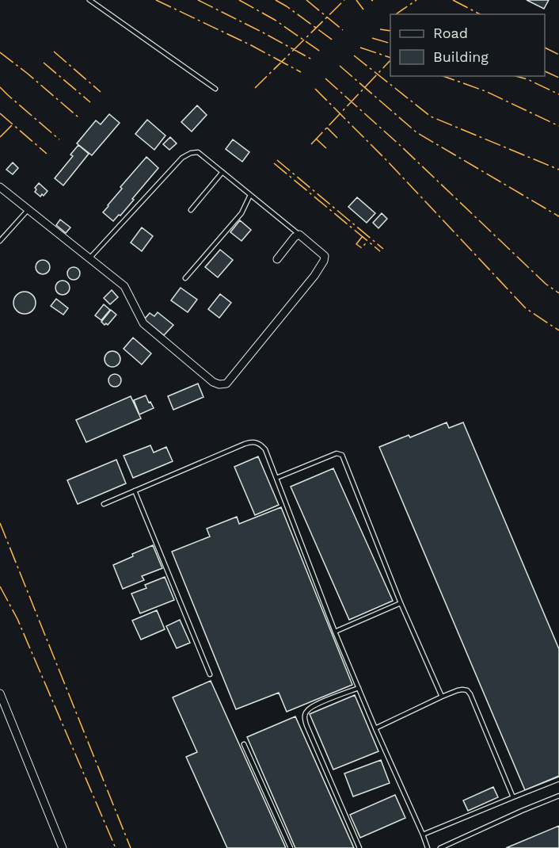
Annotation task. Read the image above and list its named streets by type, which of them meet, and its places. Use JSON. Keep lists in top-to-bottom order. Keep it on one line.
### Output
{"legend":["Road","Building"]}
